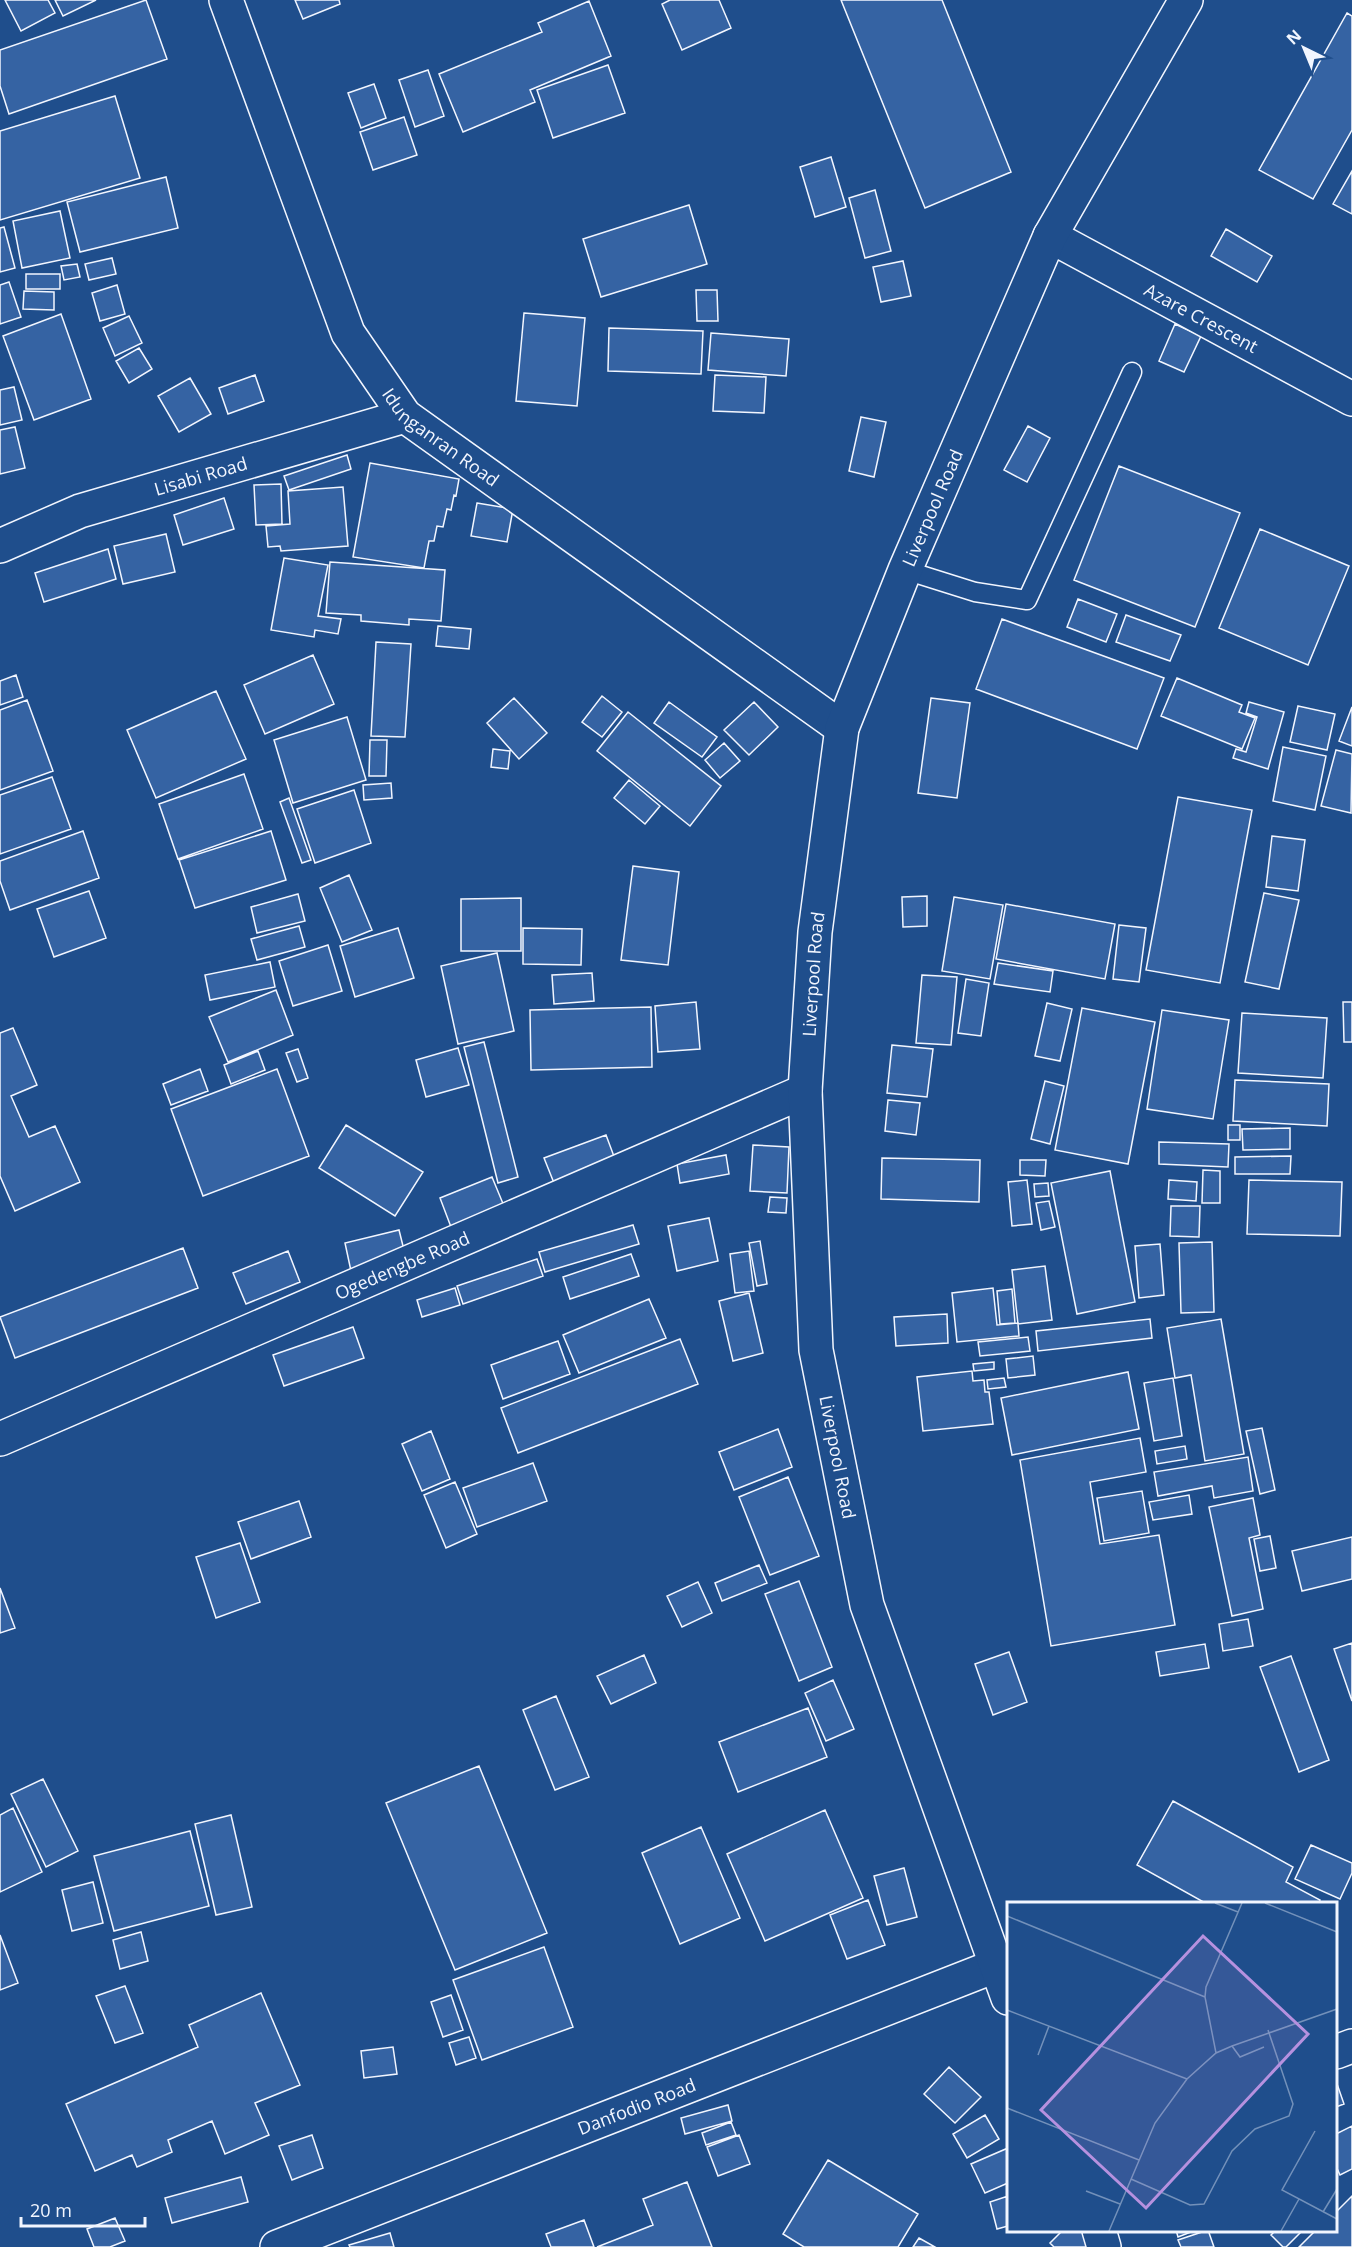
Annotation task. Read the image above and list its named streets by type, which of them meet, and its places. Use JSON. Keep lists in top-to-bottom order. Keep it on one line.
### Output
{"streets":{"street":["Azare Crescent","Idunganran Road","Lisabi Road","Liverpool Road","Ogedengbe Road","Danfodio Road"]},"crossings":[["Azare Crescent","Liverpool Road"],["Idunganran Road","Lisabi Road"],["Idunganran Road","Liverpool Road"],["Liverpool Road","Ogedengbe Road"],["Liverpool Road","Danfodio Road"]],"scale_bar":"20 m","north":"top left"}
